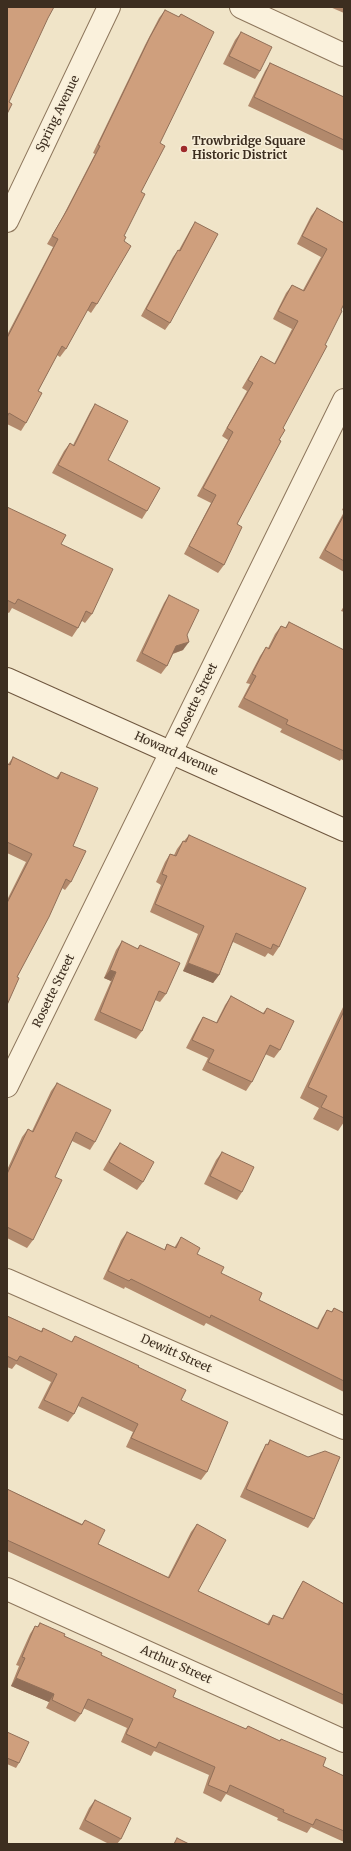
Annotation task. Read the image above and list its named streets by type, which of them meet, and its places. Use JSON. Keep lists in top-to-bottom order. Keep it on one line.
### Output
{"streets":{"street":["Spring Avenue","Rosette Street","Howard Avenue","Dewitt Street","Arthur Street"]},"crossings":[["Rosette Street","Howard Avenue"]],"places":["Trowbridge Square Historic District"]}
